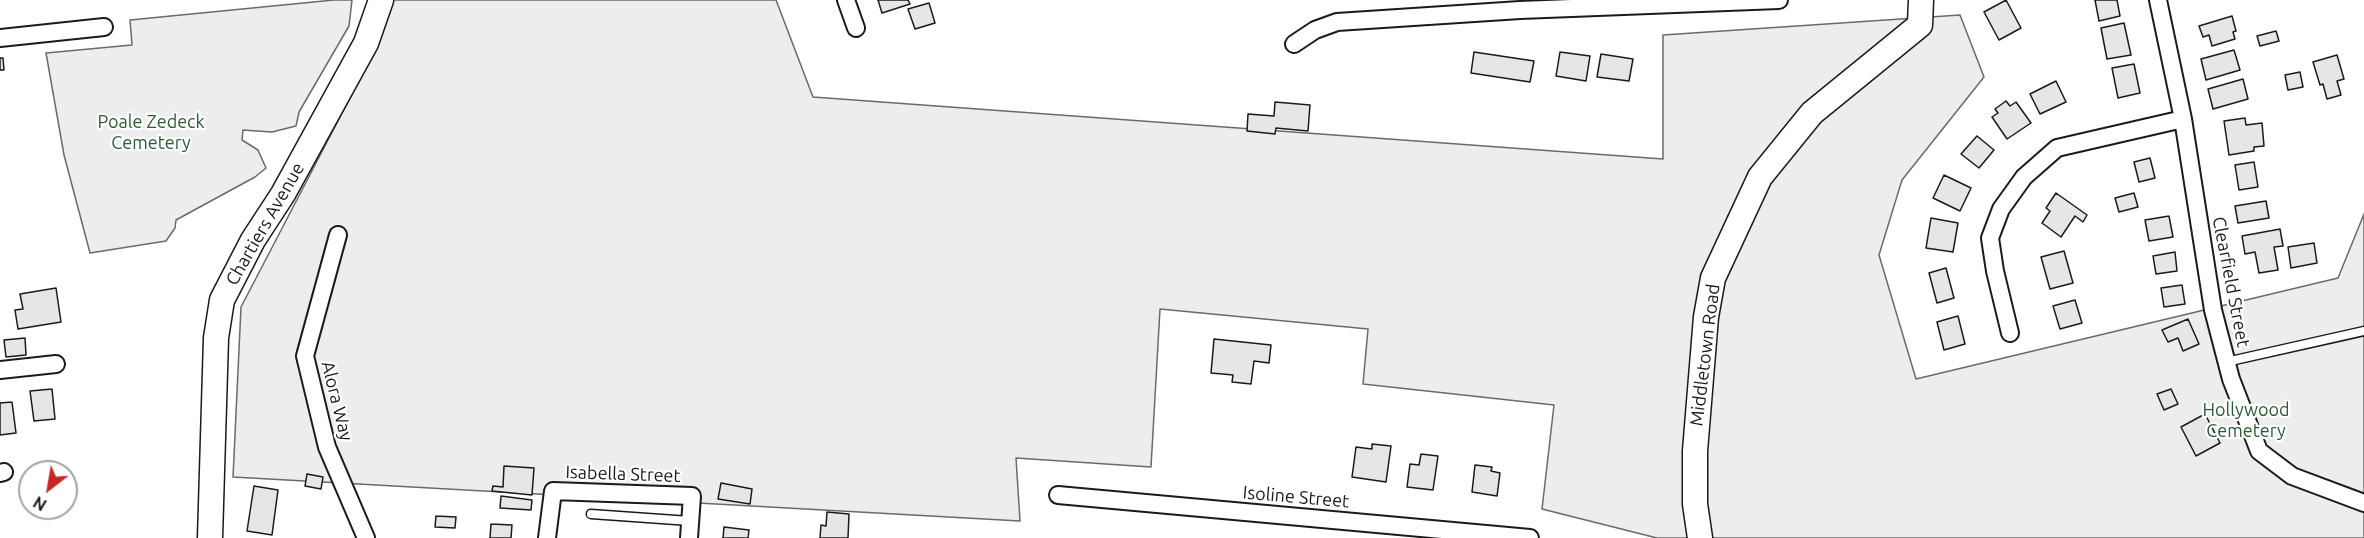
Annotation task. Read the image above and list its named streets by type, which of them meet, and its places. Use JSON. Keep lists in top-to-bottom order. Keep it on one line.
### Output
{"streets":{"street":["Chartiers Avenue","Clearfield Street","Middletown Road","Alora Way","Isabella Street","Isoline Street"]},"parks":["Poale Zedeck Cemetery","Hollywood Cemetery"],"north":"bottom left"}
